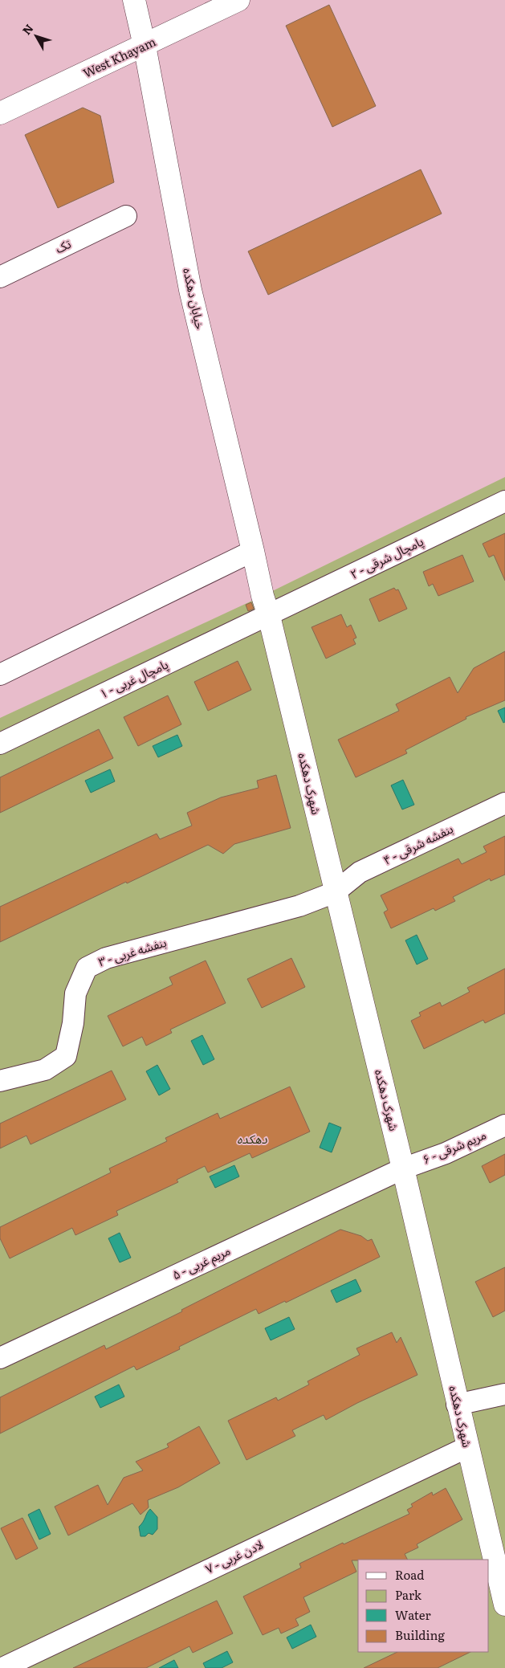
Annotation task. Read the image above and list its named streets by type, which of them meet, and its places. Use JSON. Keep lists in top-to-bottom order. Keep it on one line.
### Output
{"streets":{"street":["West Khayam","تک","خیابان دهکده","پامچال شرقی - ۲","پامچال غربی - ۱","شهرک دهکده","بنفشه شرقی - ۴","بنفشه غربی - ۳","مریم شرقی - ۶","مریم غربی - ۵","لادن غربی - ۷"]},"crossings":[["West Khayam","خیابان دهکده"],["خیابان دهکده","پامچال شرقی - ۲"],["خیابان دهکده","پامچال غربی - ۱"],["خیابان دهکده","شهرک دهکده"],["پامچال شرقی - ۲","پامچال غربی - ۱"],["پامچال شرقی - ۲","شهرک دهکده"],["پامچال غربی - ۱","شهرک دهکده"],["شهرک دهکده","بنفشه شرقی - ۴"],["شهرک دهکده","بنفشه غربی - ۳"],["شهرک دهکده","مریم شرقی - ۶"],["شهرک دهکده","مریم غربی - ۵"],["شهرک دهکده","لادن غربی - ۷"],["بنفشه شرقی - ۴","بنفشه غربی - ۳"],["مریم شرقی - ۶","مریم غربی - ۵"]],"parks":["دهکده"],"legend":["Road","Park","Water","Building"],"north":"top left"}
